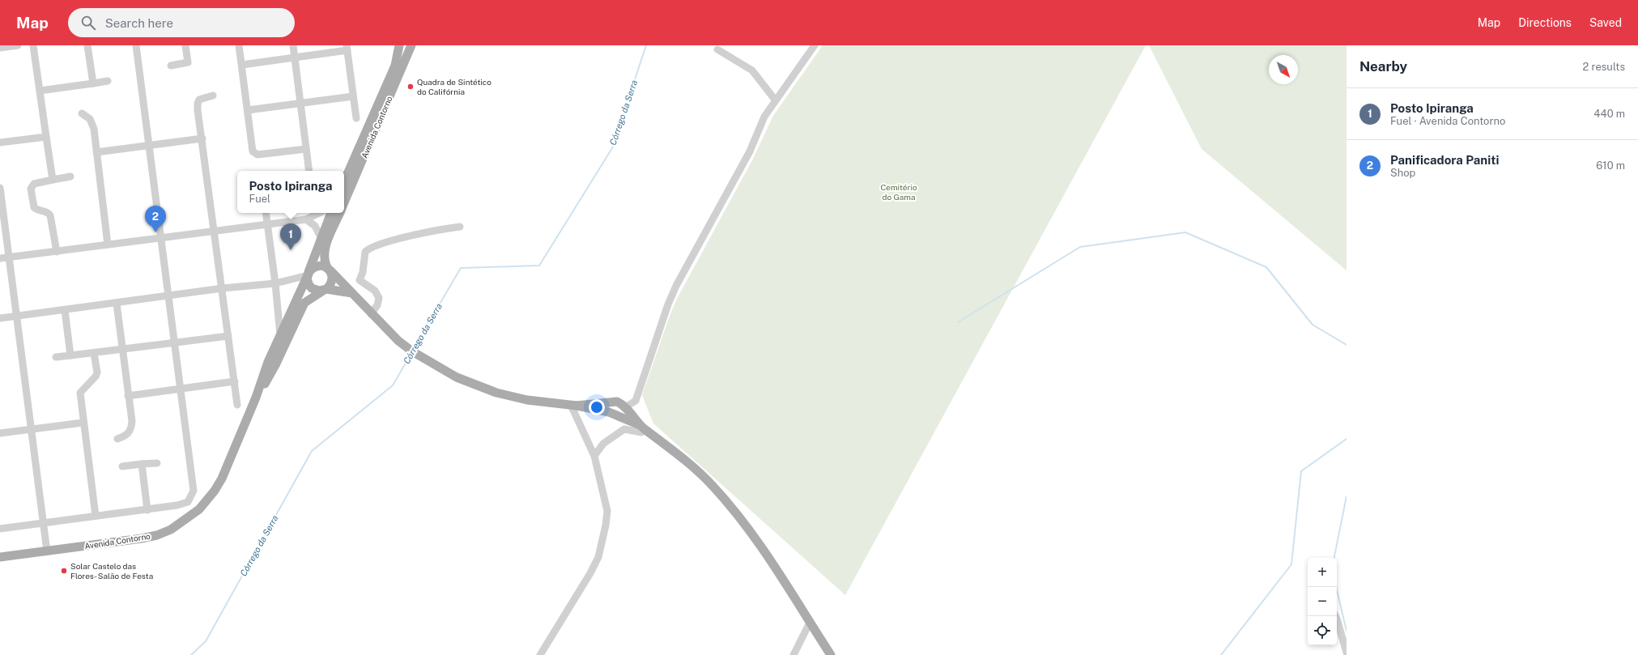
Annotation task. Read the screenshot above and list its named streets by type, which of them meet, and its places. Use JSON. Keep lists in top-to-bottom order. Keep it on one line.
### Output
{"streets":{"main road":["Avenida Contorno"]},"water":["Córrego da Serra"],"parks":["Cemitério do Gama"],"places":["Quadra de Sintético do Califórnia","Solar Castelo das Flores- Salão de Festa"],"north":"bottom right","page":{"header":"Map","search":"Search here","nav":["Map","Directions","Saved"],"heading":["Nearby","2 results"],"list":[{"mark":"1","name":"Posto Ipiranga","note":"Fuel · Avenida Contorno","value":"440 m"},{"mark":"2","name":"Panificadora Paniti","note":"Shop","value":"610 m"}],"popup":["Posto Ipiranga","Fuel"],"pins":["2","1"],"map_buttons":["+","−"]}}
